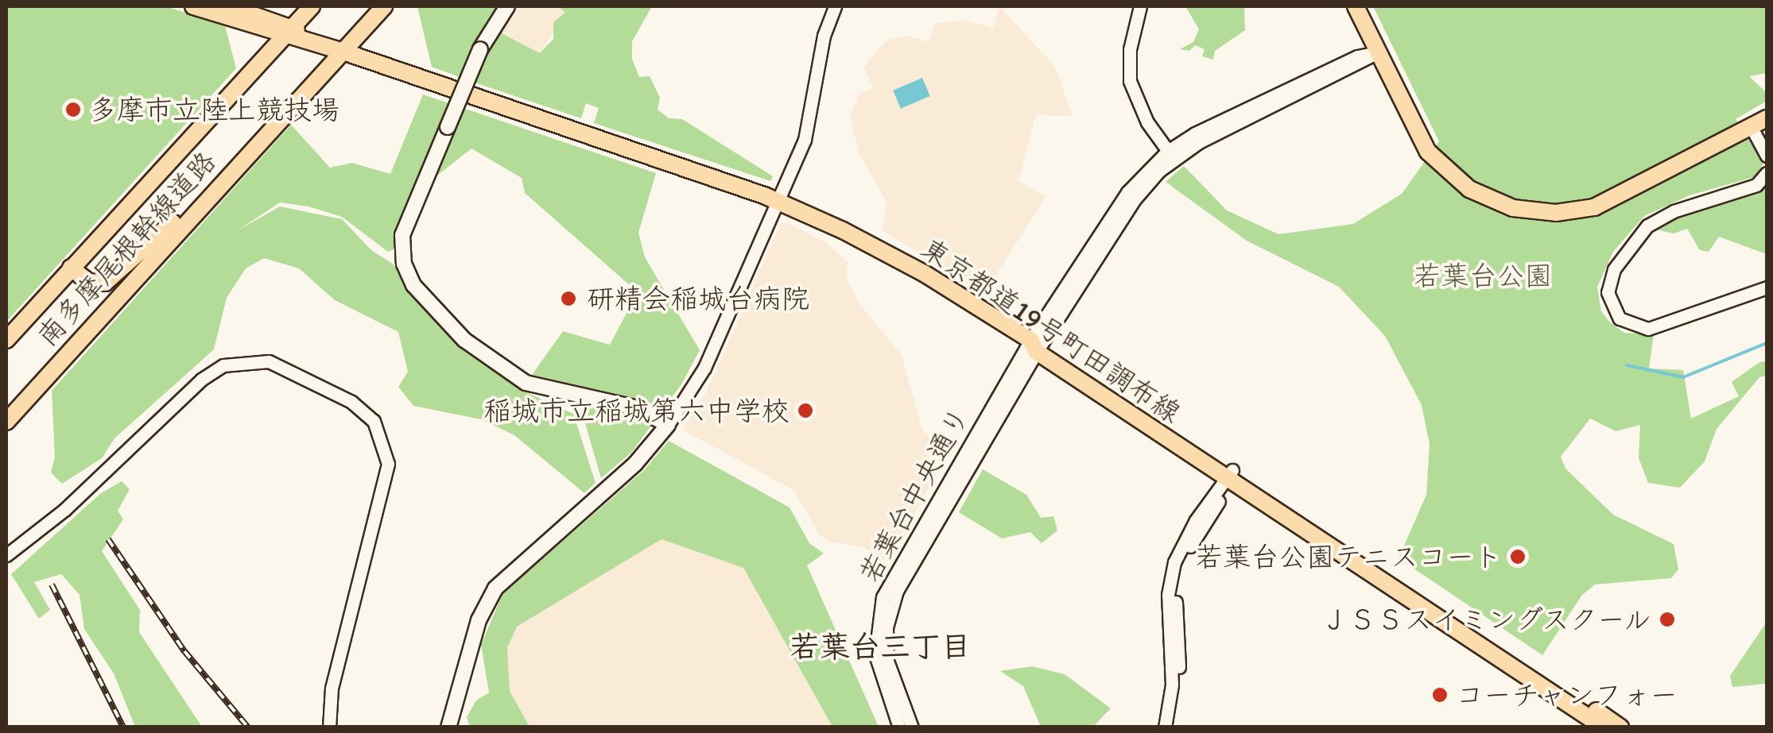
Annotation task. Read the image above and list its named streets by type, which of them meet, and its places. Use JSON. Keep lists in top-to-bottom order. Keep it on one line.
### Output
{"streets":{"main road":["南多摩尾根幹線道路","東京都道19号町田調布線"],"street":["若葉台中央通り"]},"crossings":[["南多摩尾根幹線道路","東京都道19号町田調布線"],["東京都道19号町田調布線","若葉台中央通り"]],"districts":["若葉台三丁目"],"parks":["若葉台公園"],"places":["多摩市立陸上競技場","研精会稲城台病院","稲城市立稲城第六中学校","若葉台公園テニスコート","ＪＳＳスイミングスクール","コーチャンフォー"]}
